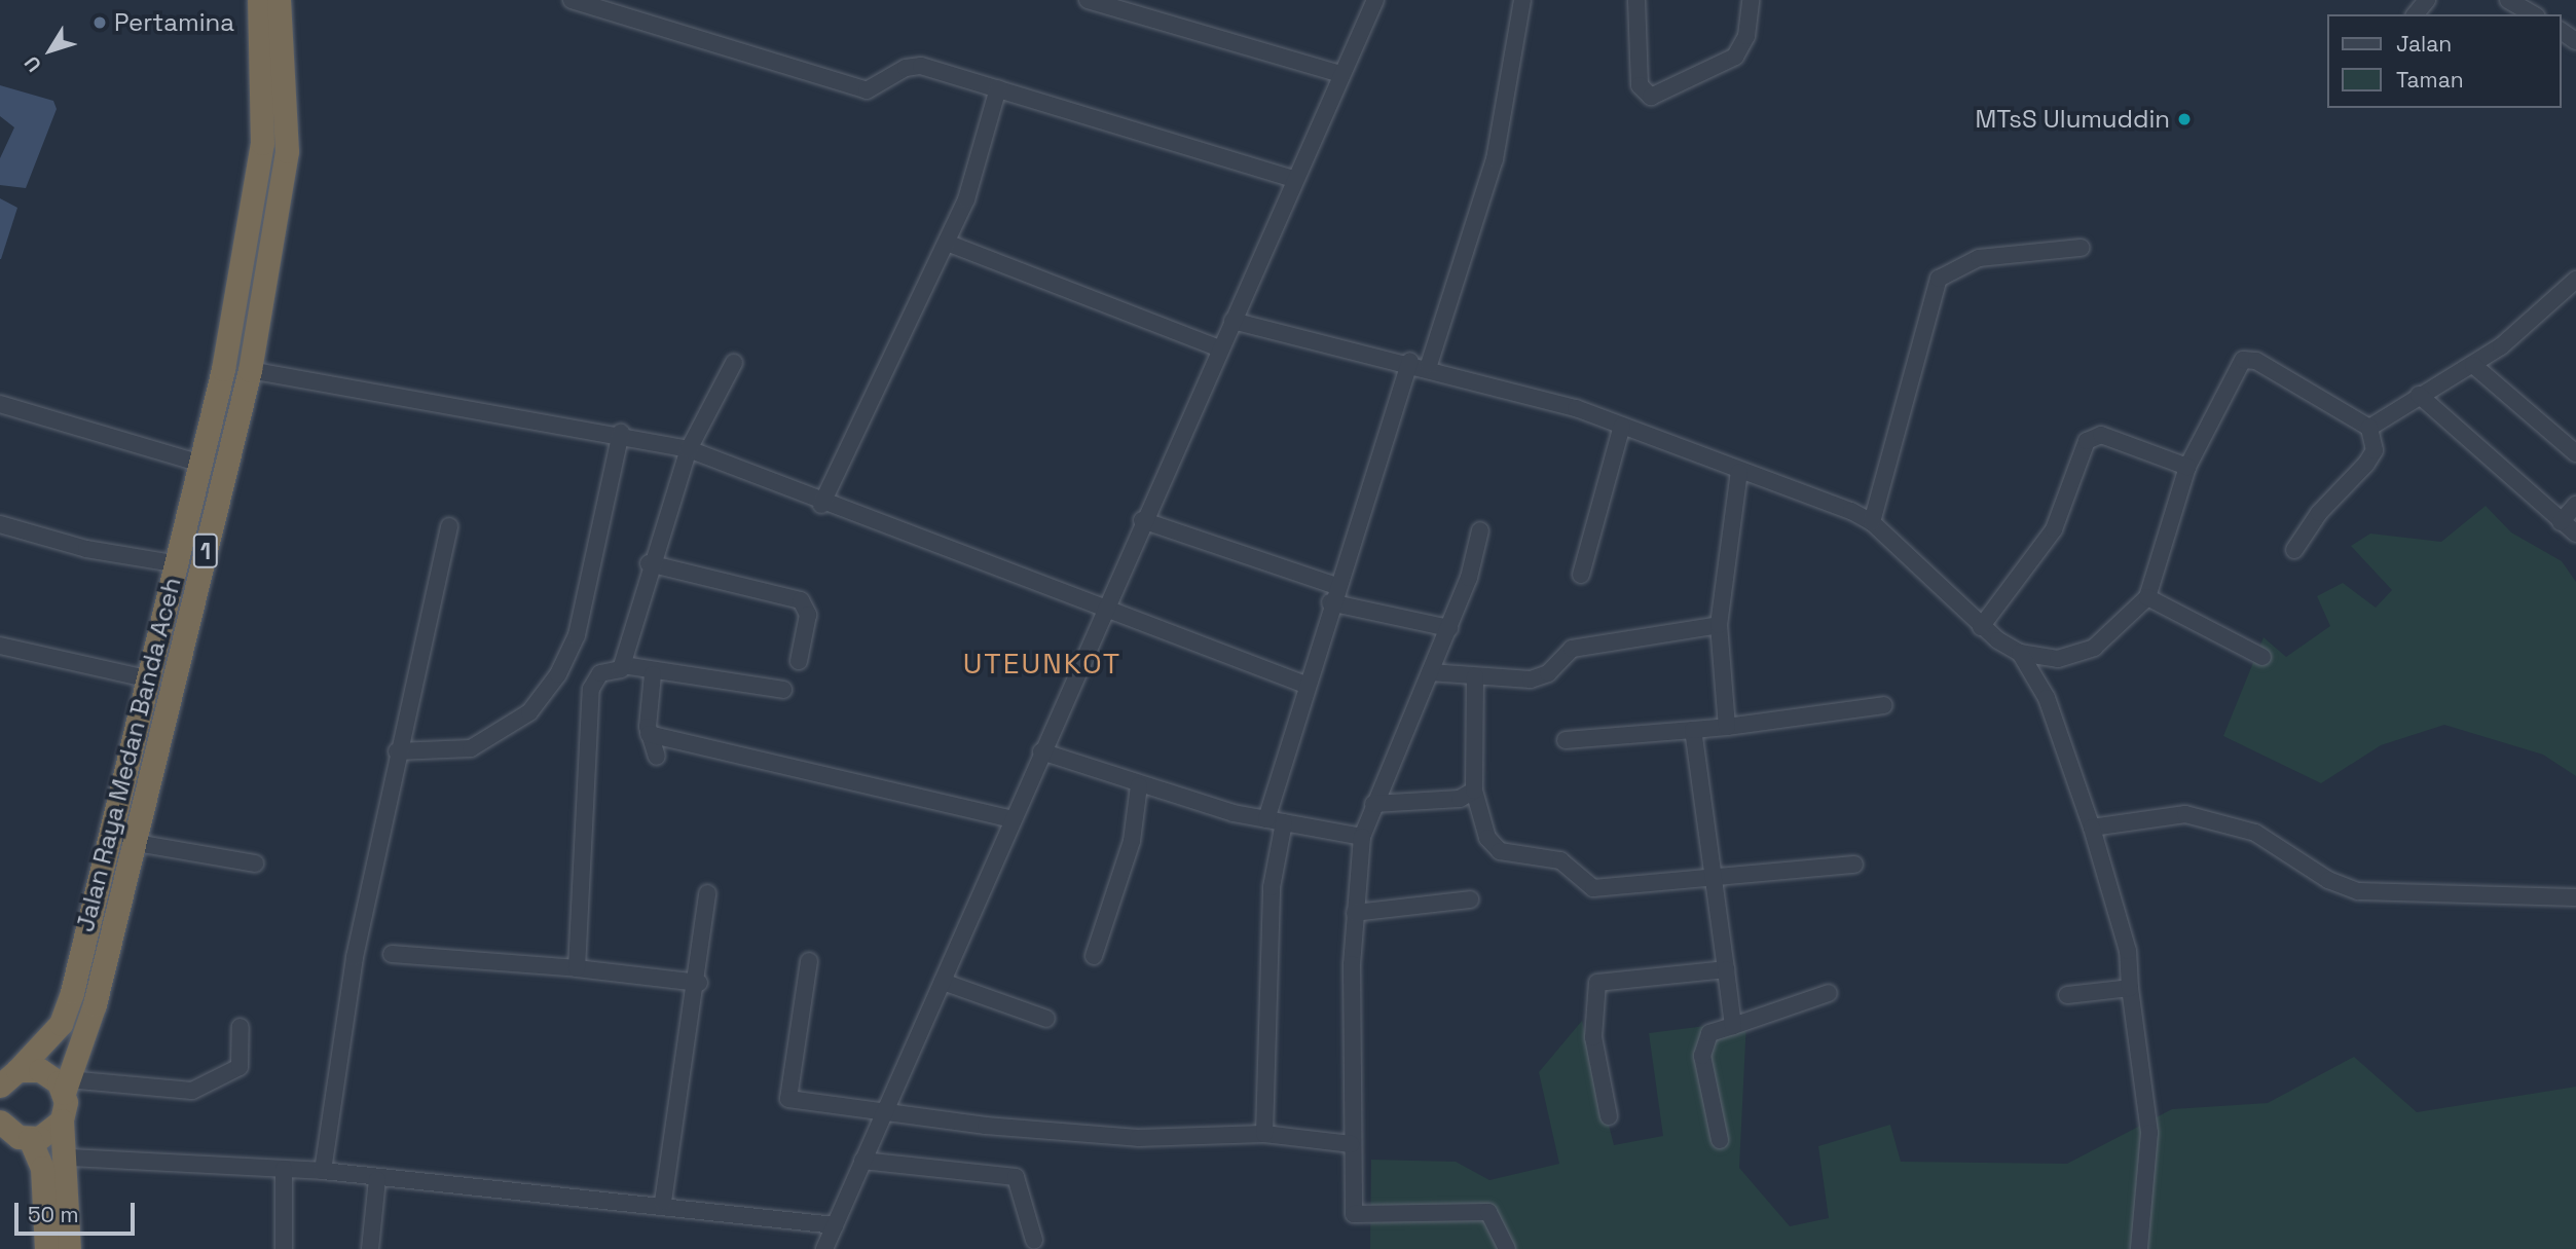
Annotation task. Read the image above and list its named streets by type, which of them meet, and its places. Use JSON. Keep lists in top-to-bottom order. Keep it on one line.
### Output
{"streets":{"highway":["1","Jalan Raya Medan Banda Aceh"]},"crossings":[["1","Jalan Raya Medan Banda Aceh"]],"districts":["UTEUNKOT"],"places":["Pertamina","MTsS Ulumuddin"],"legend":["Jalan","Taman"],"scale_bar":"50 m","north":"bottom left"}
